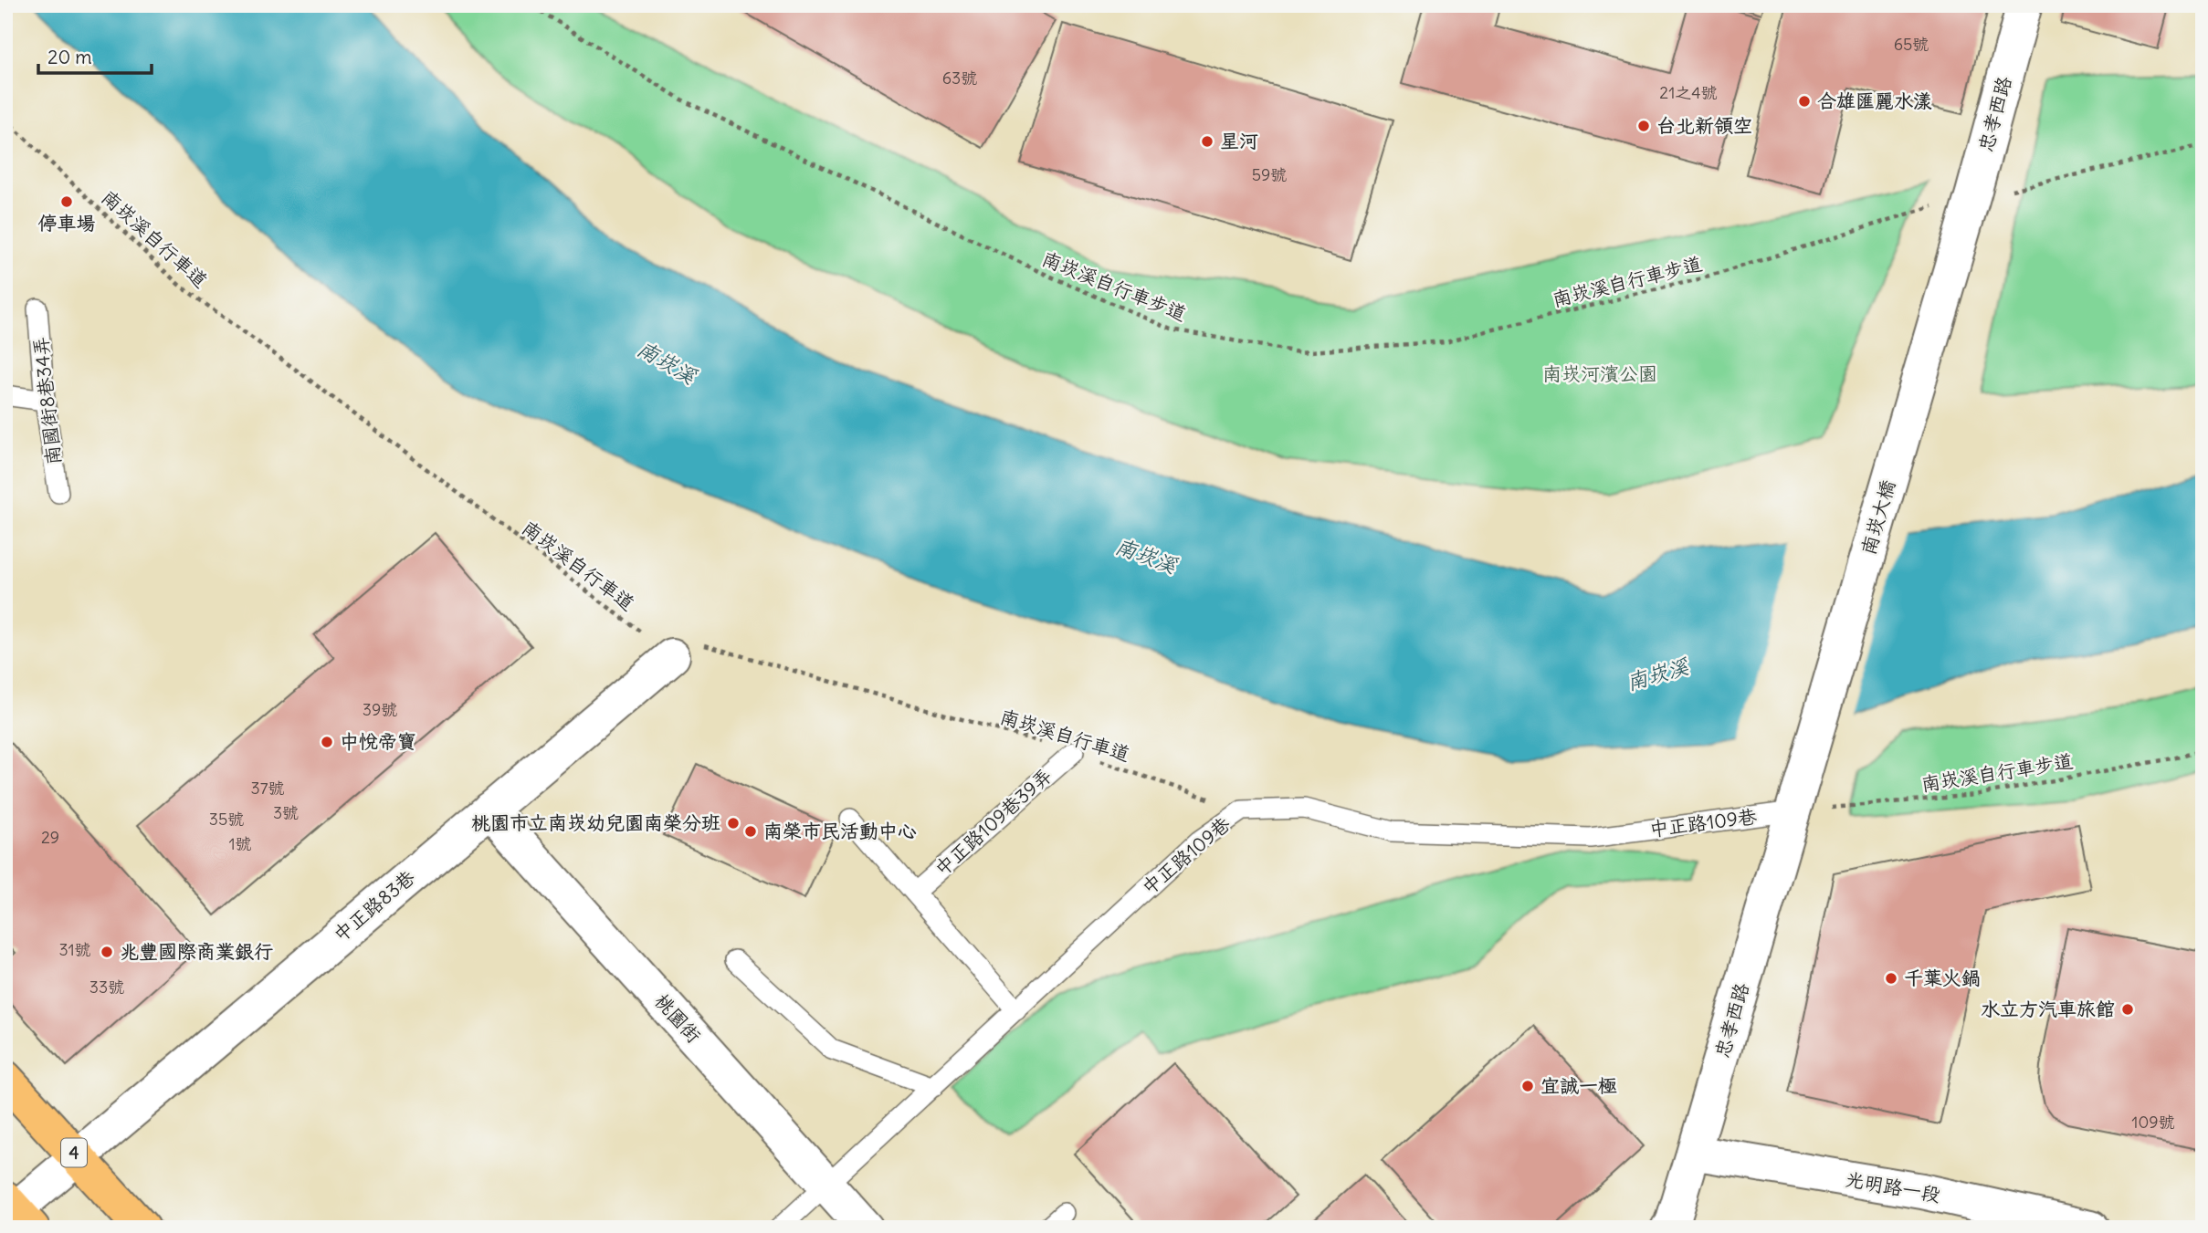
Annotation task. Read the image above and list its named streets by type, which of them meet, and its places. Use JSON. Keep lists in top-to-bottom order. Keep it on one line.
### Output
{"streets":{"main road":["4"],"street":["忠孝西路","南崁大橋","中正路83巷","桃園街","光明路一段"],"lane":["南國街8巷34弄","中正路109巷39弄","中正路109巷"],"path":["南崁溪自行車道","南崁溪自行車步道"]},"crossings":[["忠孝西路","南崁溪自行車步道"],["忠孝西路","南崁大橋"],["忠孝西路","中正路109巷"],["忠孝西路","光明路一段"],["南崁溪自行車道","中正路109巷39弄"],["南崁溪自行車道","中正路109巷"],["南崁溪自行車道","中正路83巷"],["南崁溪自行車步道","南崁大橋"],["南崁溪自行車步道","中正路109巷"],["南崁大橋","中正路109巷"],["中正路109巷","桃園街"],["中正路83巷","桃園街"],["中正路83巷","4"]],"water":["南崁溪"],"parks":["南崁河濱公園"],"places":["合雄匯麗水漾","台北新領空","星河","停車場","中悅帝寶","桃園市立南崁幼兒園南榮分班","南榮市民活動中心","兆豐國際商業銀行","千葉火鍋","水立方汽車旅館","宜誠一極"],"house_numbers":["65號","63號","21之4號","59號","39號","37號","3號","35號","29","1號","31號","33號","109號"],"scale_bar":"20 m"}
